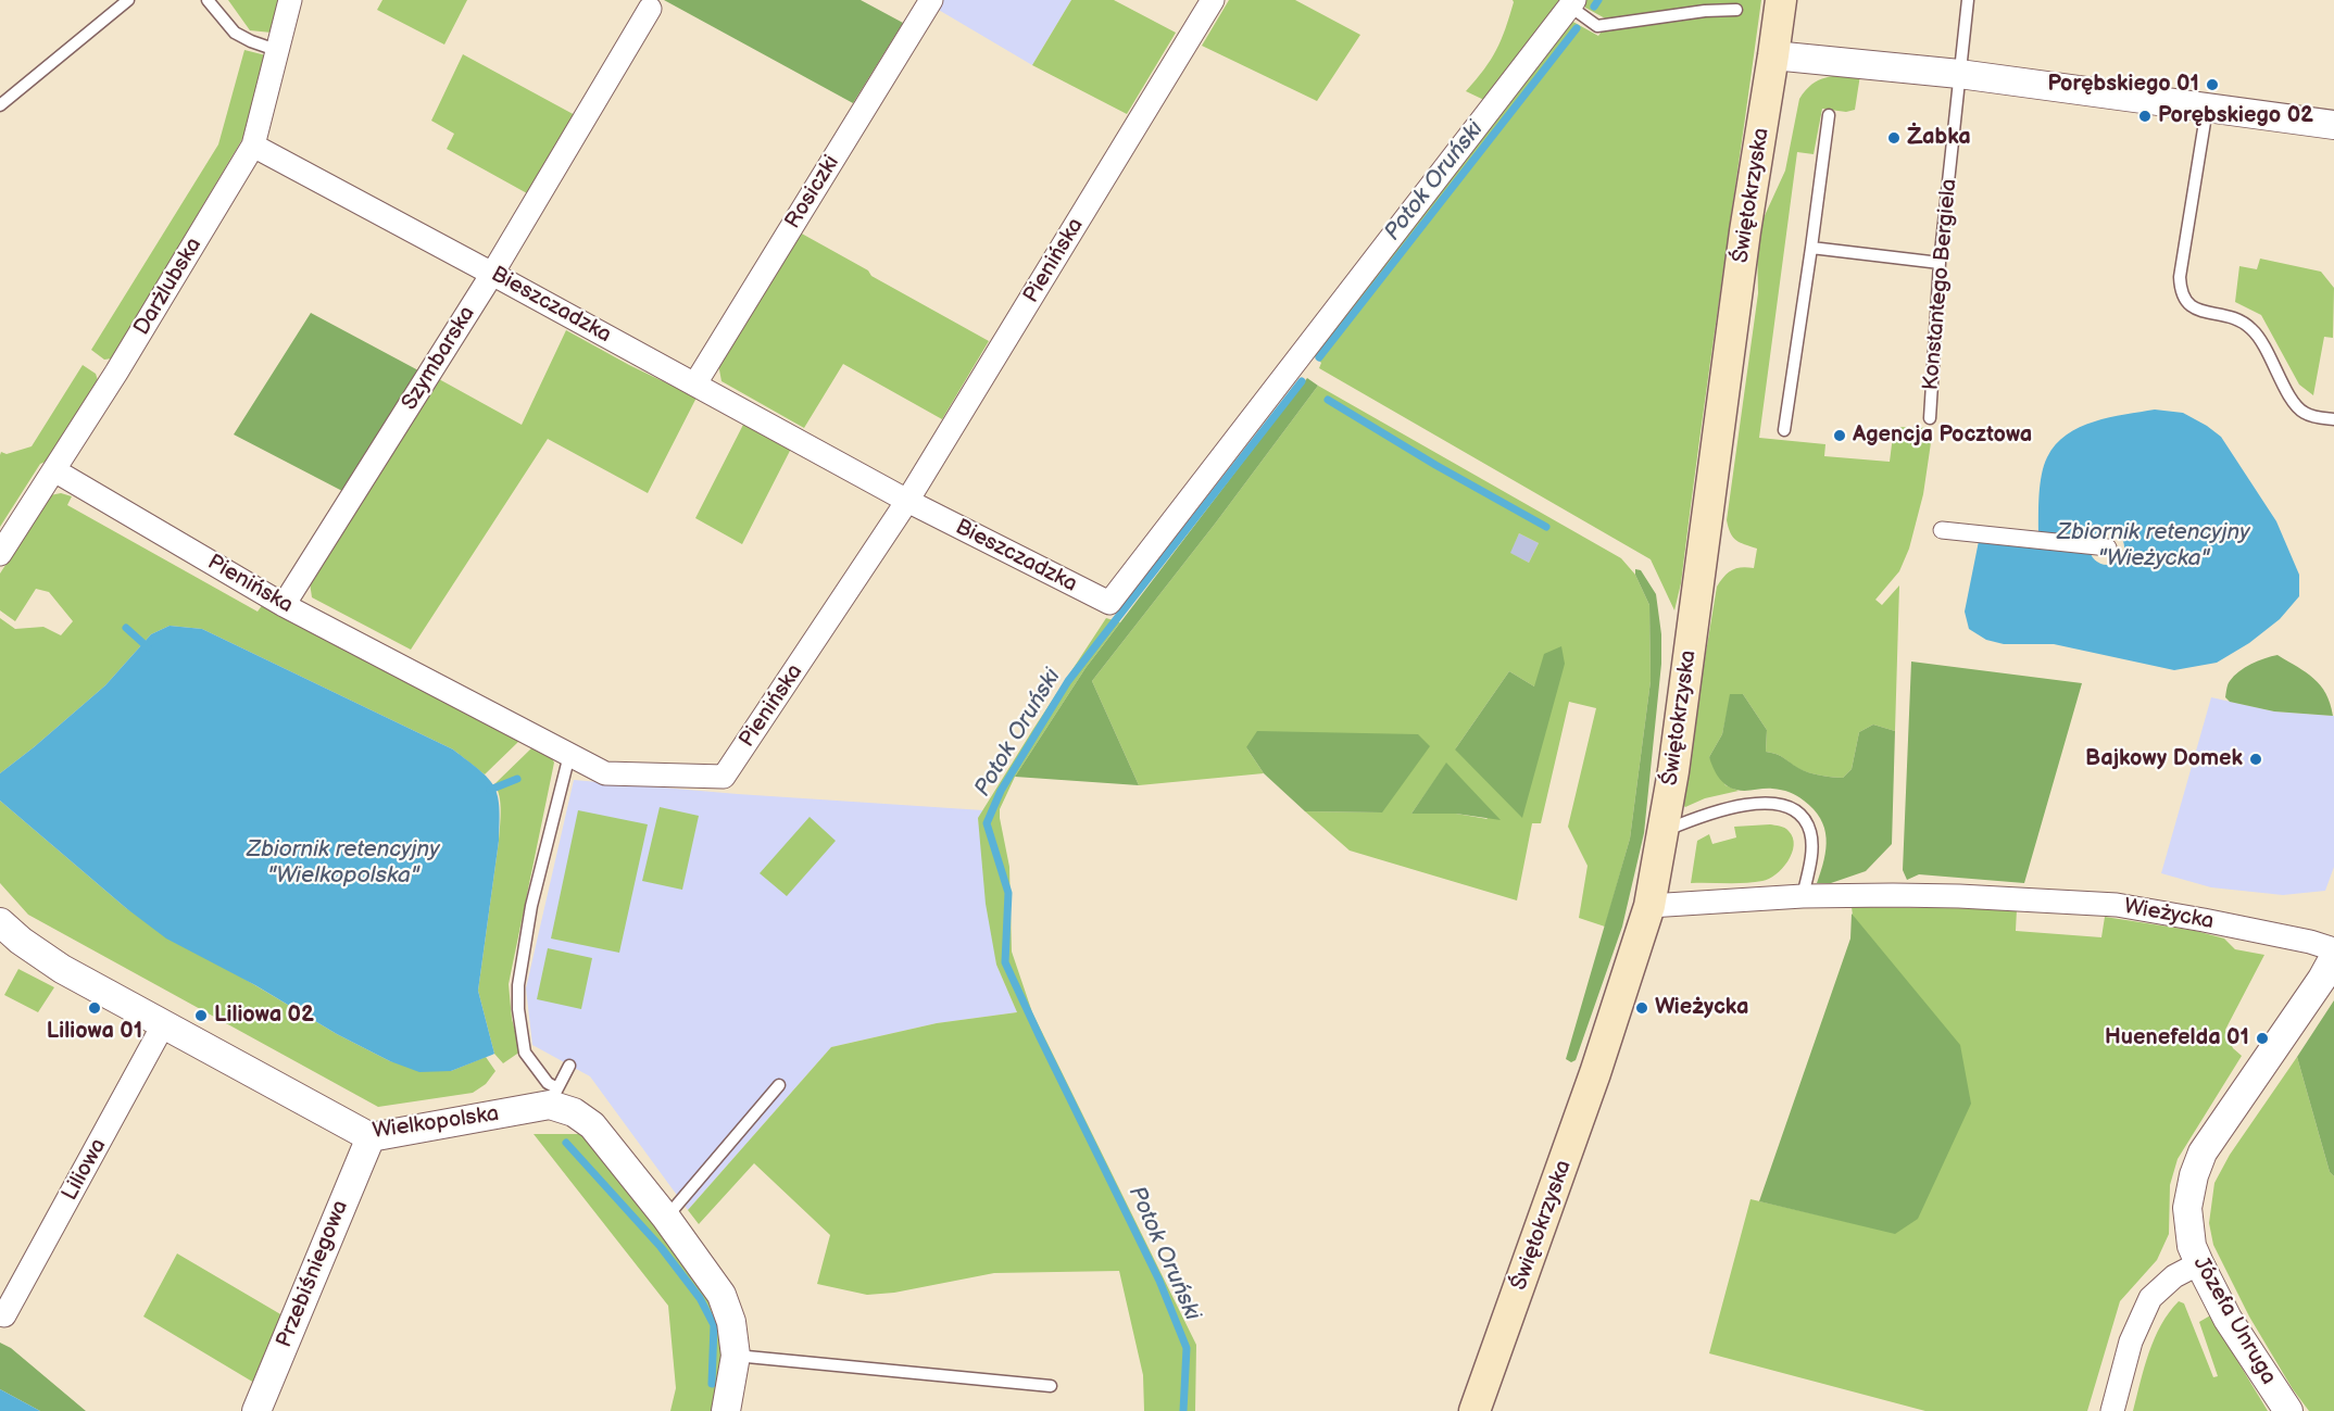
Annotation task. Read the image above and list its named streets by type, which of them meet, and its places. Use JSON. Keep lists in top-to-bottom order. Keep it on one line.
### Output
{"streets":{"main road":["Świętokrzyska"],"street":["Rosiczki","Pienińska","Darżlubska","Bieszczadzka","Szymbarska","Wieżycka","Wielkopolska","Liliowa","Przebiśniegowa","Józefa Unruga"],"lane":["Konstantego Bergiela"]},"crossings":[["Rosiczki","Bieszczadzka"],["Świętokrzyska","Wieżycka"],["Pienińska","Darżlubska"],["Pienińska","Bieszczadzka"],["Pienińska","Szymbarska"],["Darżlubska","Bieszczadzka"],["Bieszczadzka","Szymbarska"],["Wielkopolska","Liliowa"],["Wielkopolska","Przebiśniegowa"]],"water":["Potok Oruński","Zbiornik retencyjny \"Wieżycka\"","Zbiornik retencyjny \"Wielkopolska\""],"places":["Porębskiego 01","Porębskiego 02","Żabka","Agencja Pocztowa","Bajkowy Domek","Liliowa 01","Wieżycka","Liliowa 02","Huenefelda 01"]}
